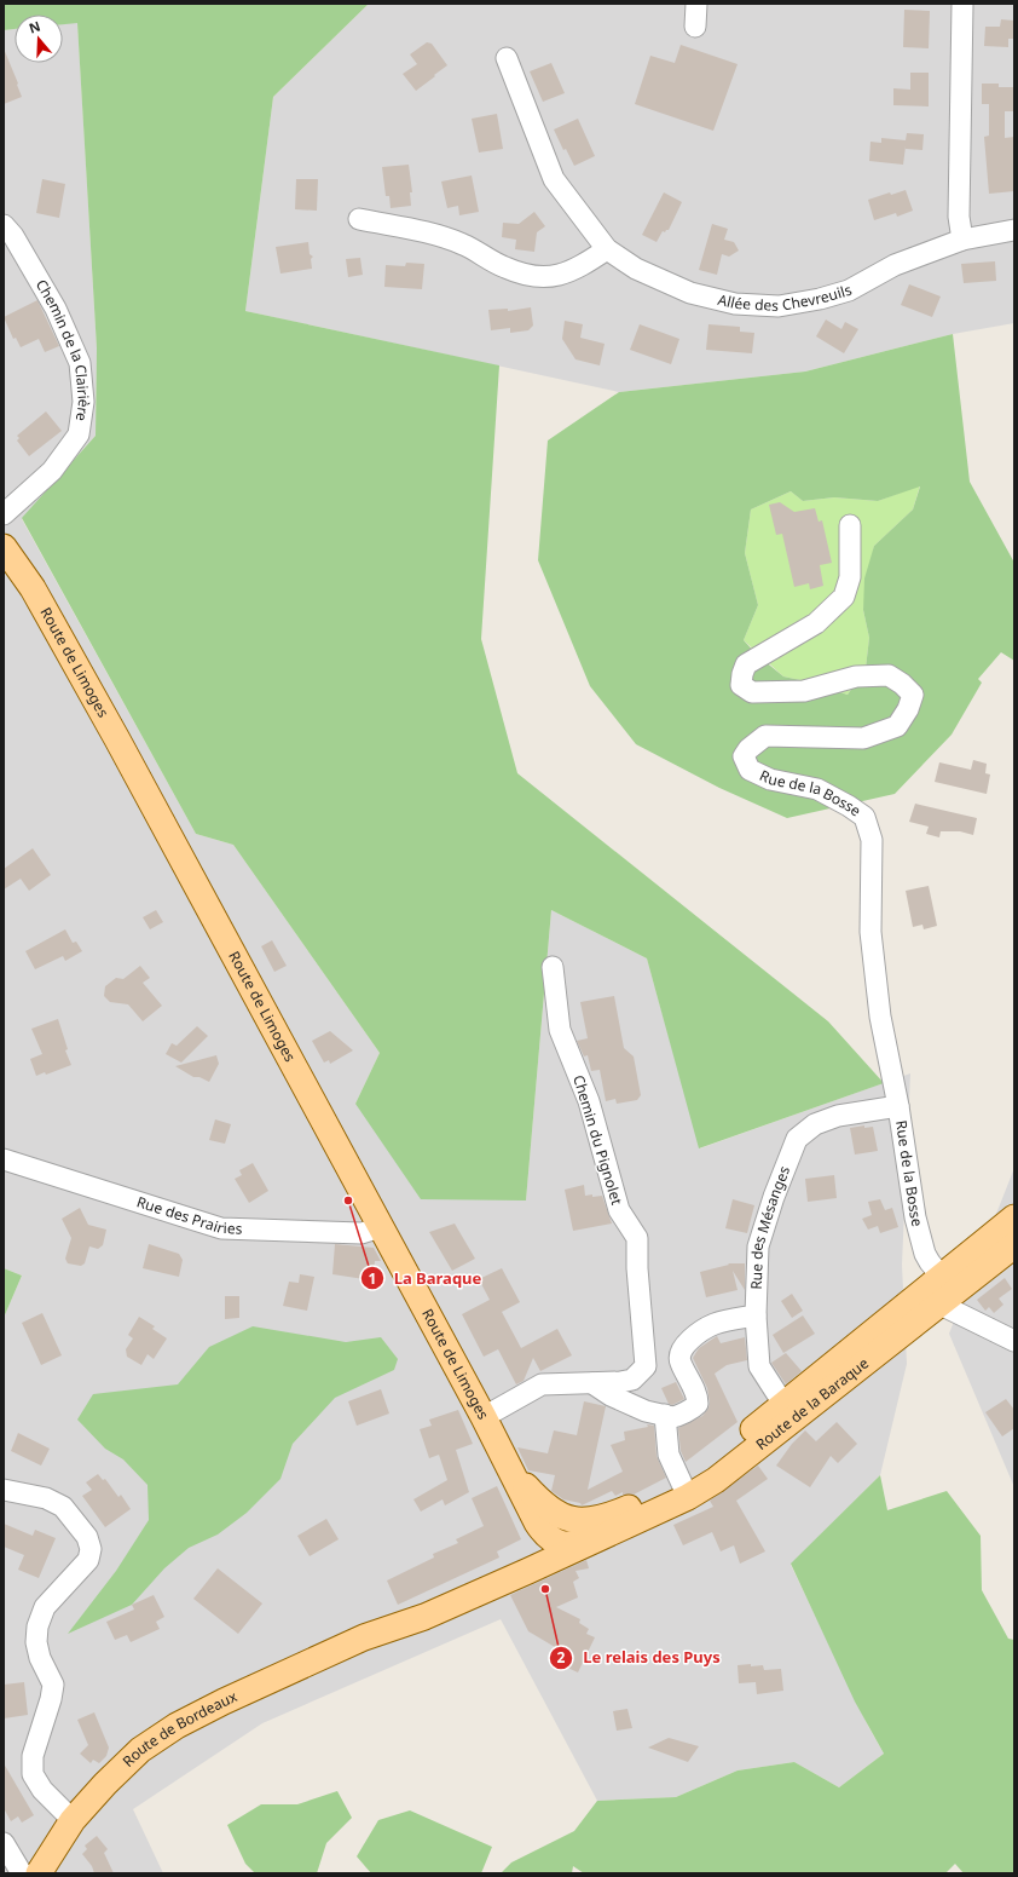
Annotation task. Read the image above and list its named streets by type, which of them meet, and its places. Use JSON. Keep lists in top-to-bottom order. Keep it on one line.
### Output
{"streets":{"main road":["Route de Limoges","Route de la Baraque","Route de Bordeaux"],"street":["Allée des Chevreuils","Chemin de la Clairière","Rue de la Bosse","Chemin du Pignolet","Rue des Prairies","Rue des Mésanges"]},"crossings":[["Route de Limoges","Chemin du Pignolet"],["Route de Limoges","Rue des Prairies"],["Route de Limoges","Route de la Baraque"],["Rue de la Bosse","Rue des Mésanges"],["Rue de la Bosse","Route de la Baraque"],["Rue des Mésanges","Route de la Baraque"],["Route de la Baraque","Route de Bordeaux"]],"places":["La Baraque","Le relais des Puys"],"north":"top"}
